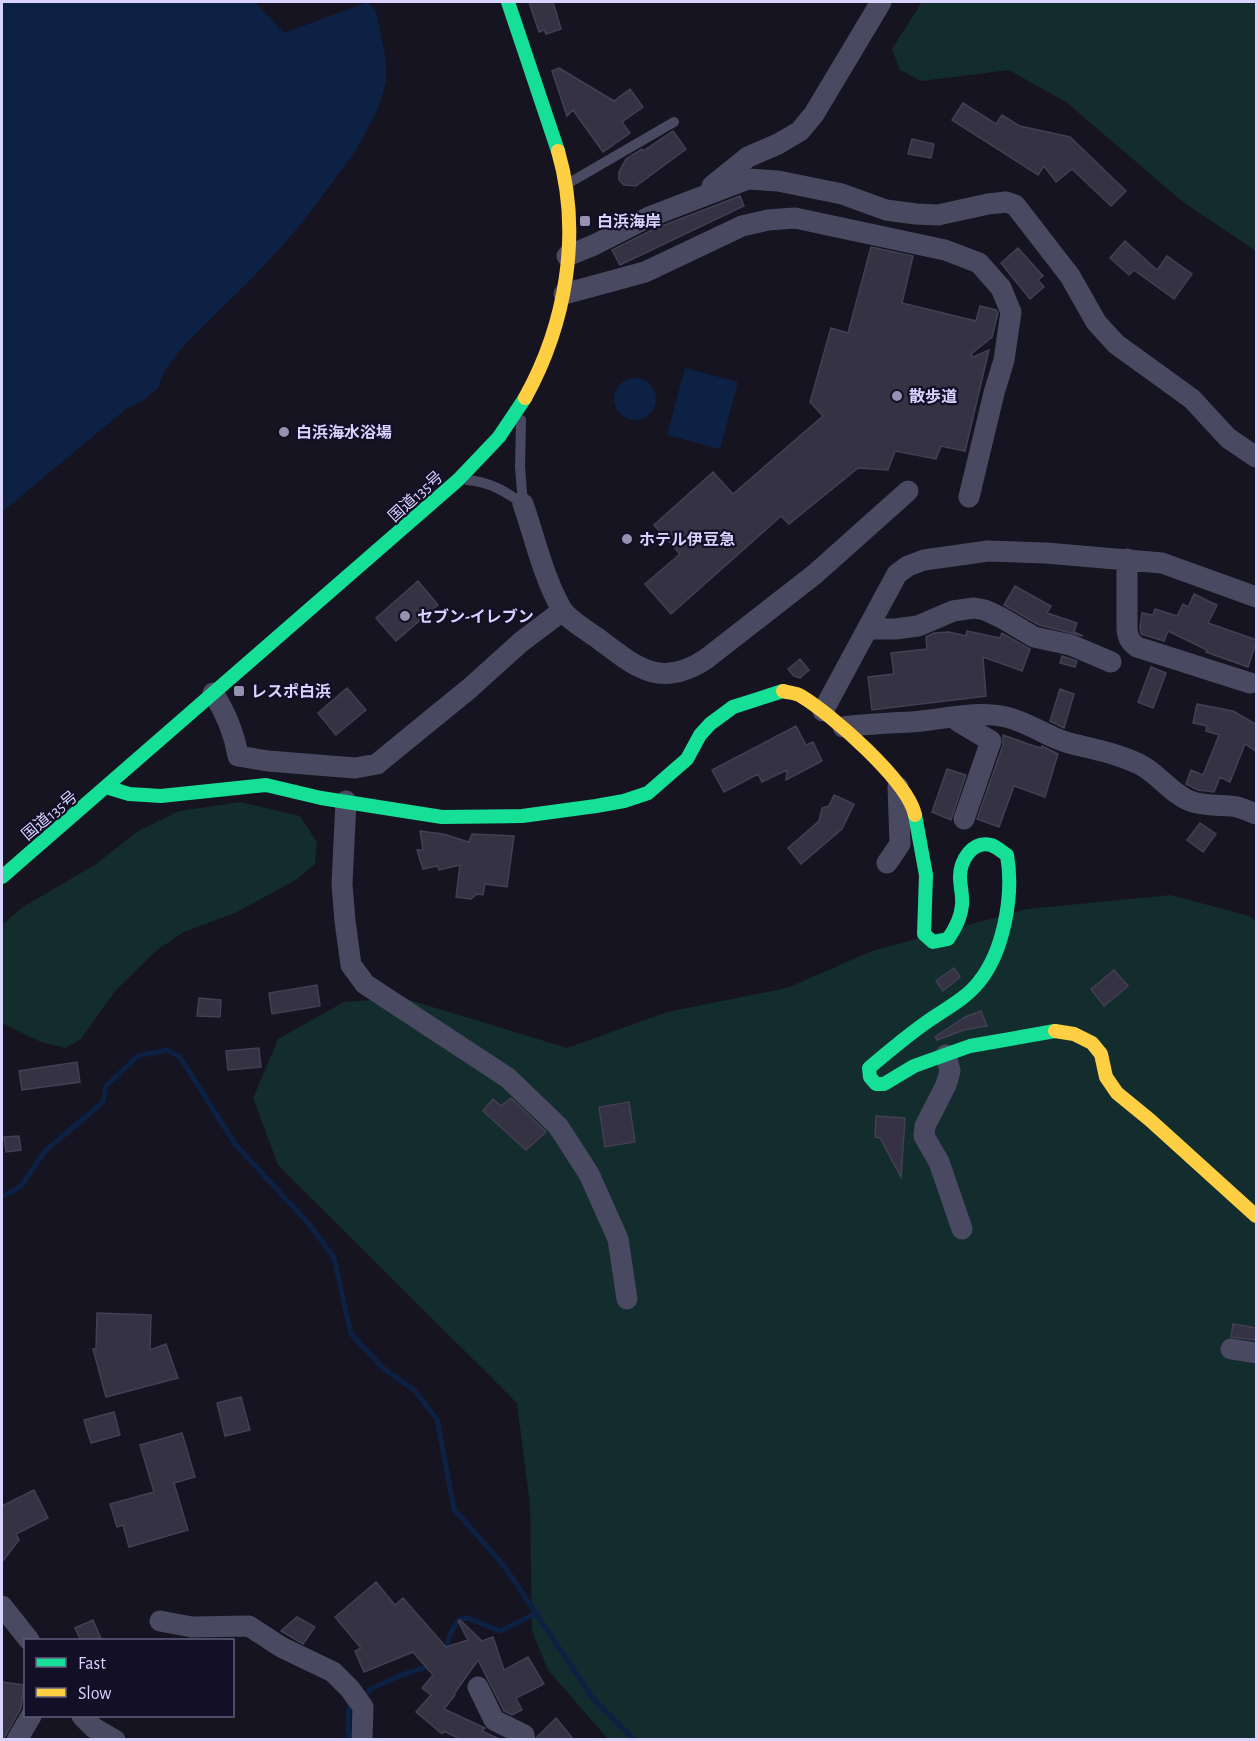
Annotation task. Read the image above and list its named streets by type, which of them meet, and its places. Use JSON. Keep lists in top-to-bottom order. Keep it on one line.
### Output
{"streets":{"main road":["国道135号"]},"places":{"transit":["白浜海岸","レスポ白浜"],"other":["散歩道","白浜海水浴場","ホテル伊豆急","セブン-イレブン"]},"legend":["Fast","Slow"]}
